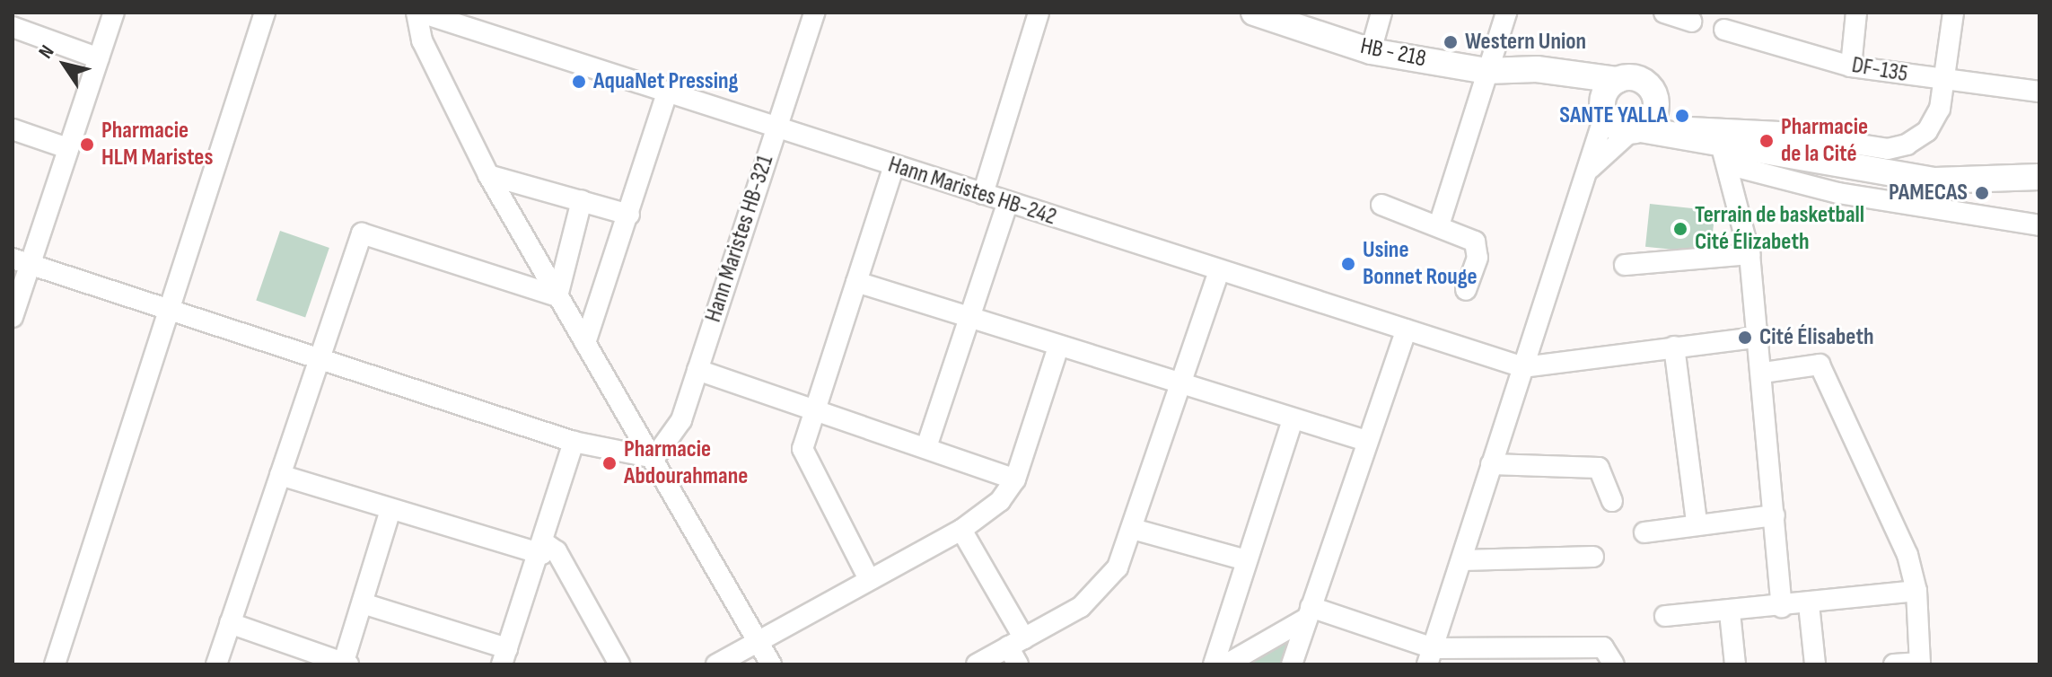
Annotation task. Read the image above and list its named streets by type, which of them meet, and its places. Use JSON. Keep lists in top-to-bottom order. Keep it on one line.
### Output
{"streets":{"main road":["HB - 218"],"street":["DF-135","Hann Maristes HB-242","Hann Maristes HB-321"]},"crossings":[["Hann Maristes HB-242","Hann Maristes HB-321"]],"places":["Western Union","AquaNet Pressing","SANTE YALLA","Pharmacie de la Cité","Pharmacie HLM Maristes","PAMECAS","Terrain de basketball Cité Élizabeth","Usine Bonnet Rouge","Cité Élisabeth","Pharmacie Abdourahmane"],"north":"top left"}
